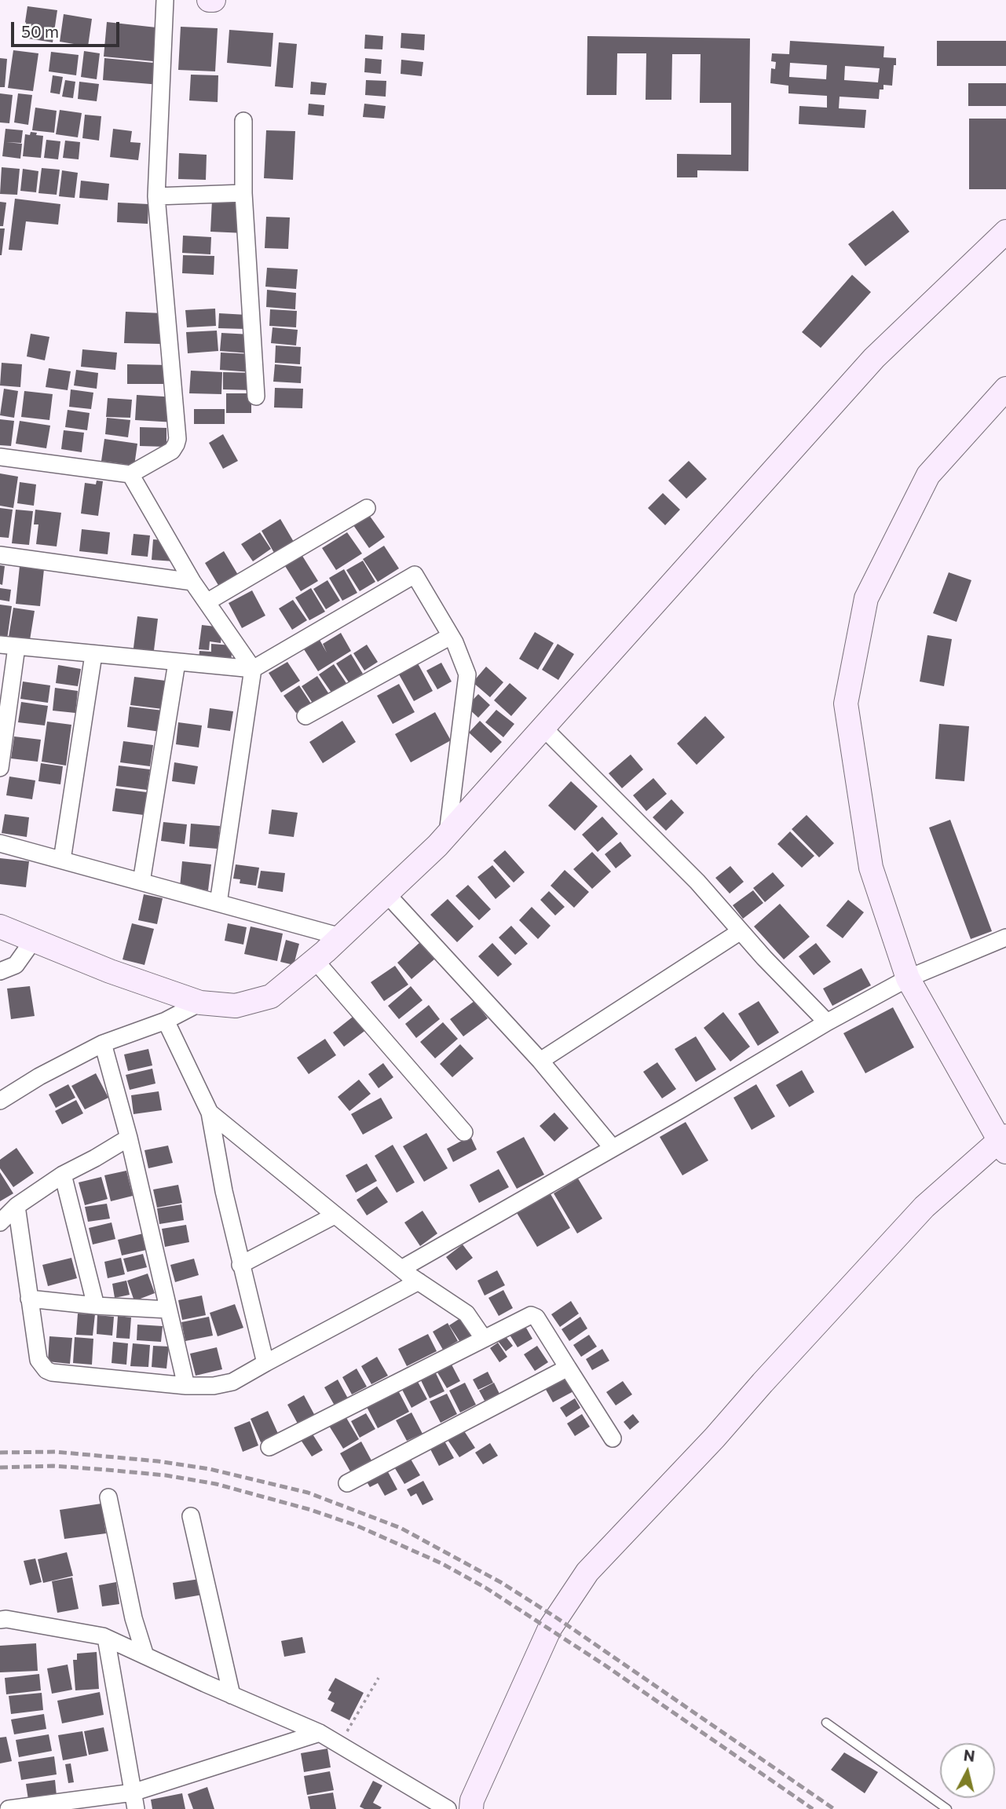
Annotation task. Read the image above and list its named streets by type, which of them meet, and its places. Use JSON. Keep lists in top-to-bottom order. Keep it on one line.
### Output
{"scale_bar":"50 m","north":"top"}
